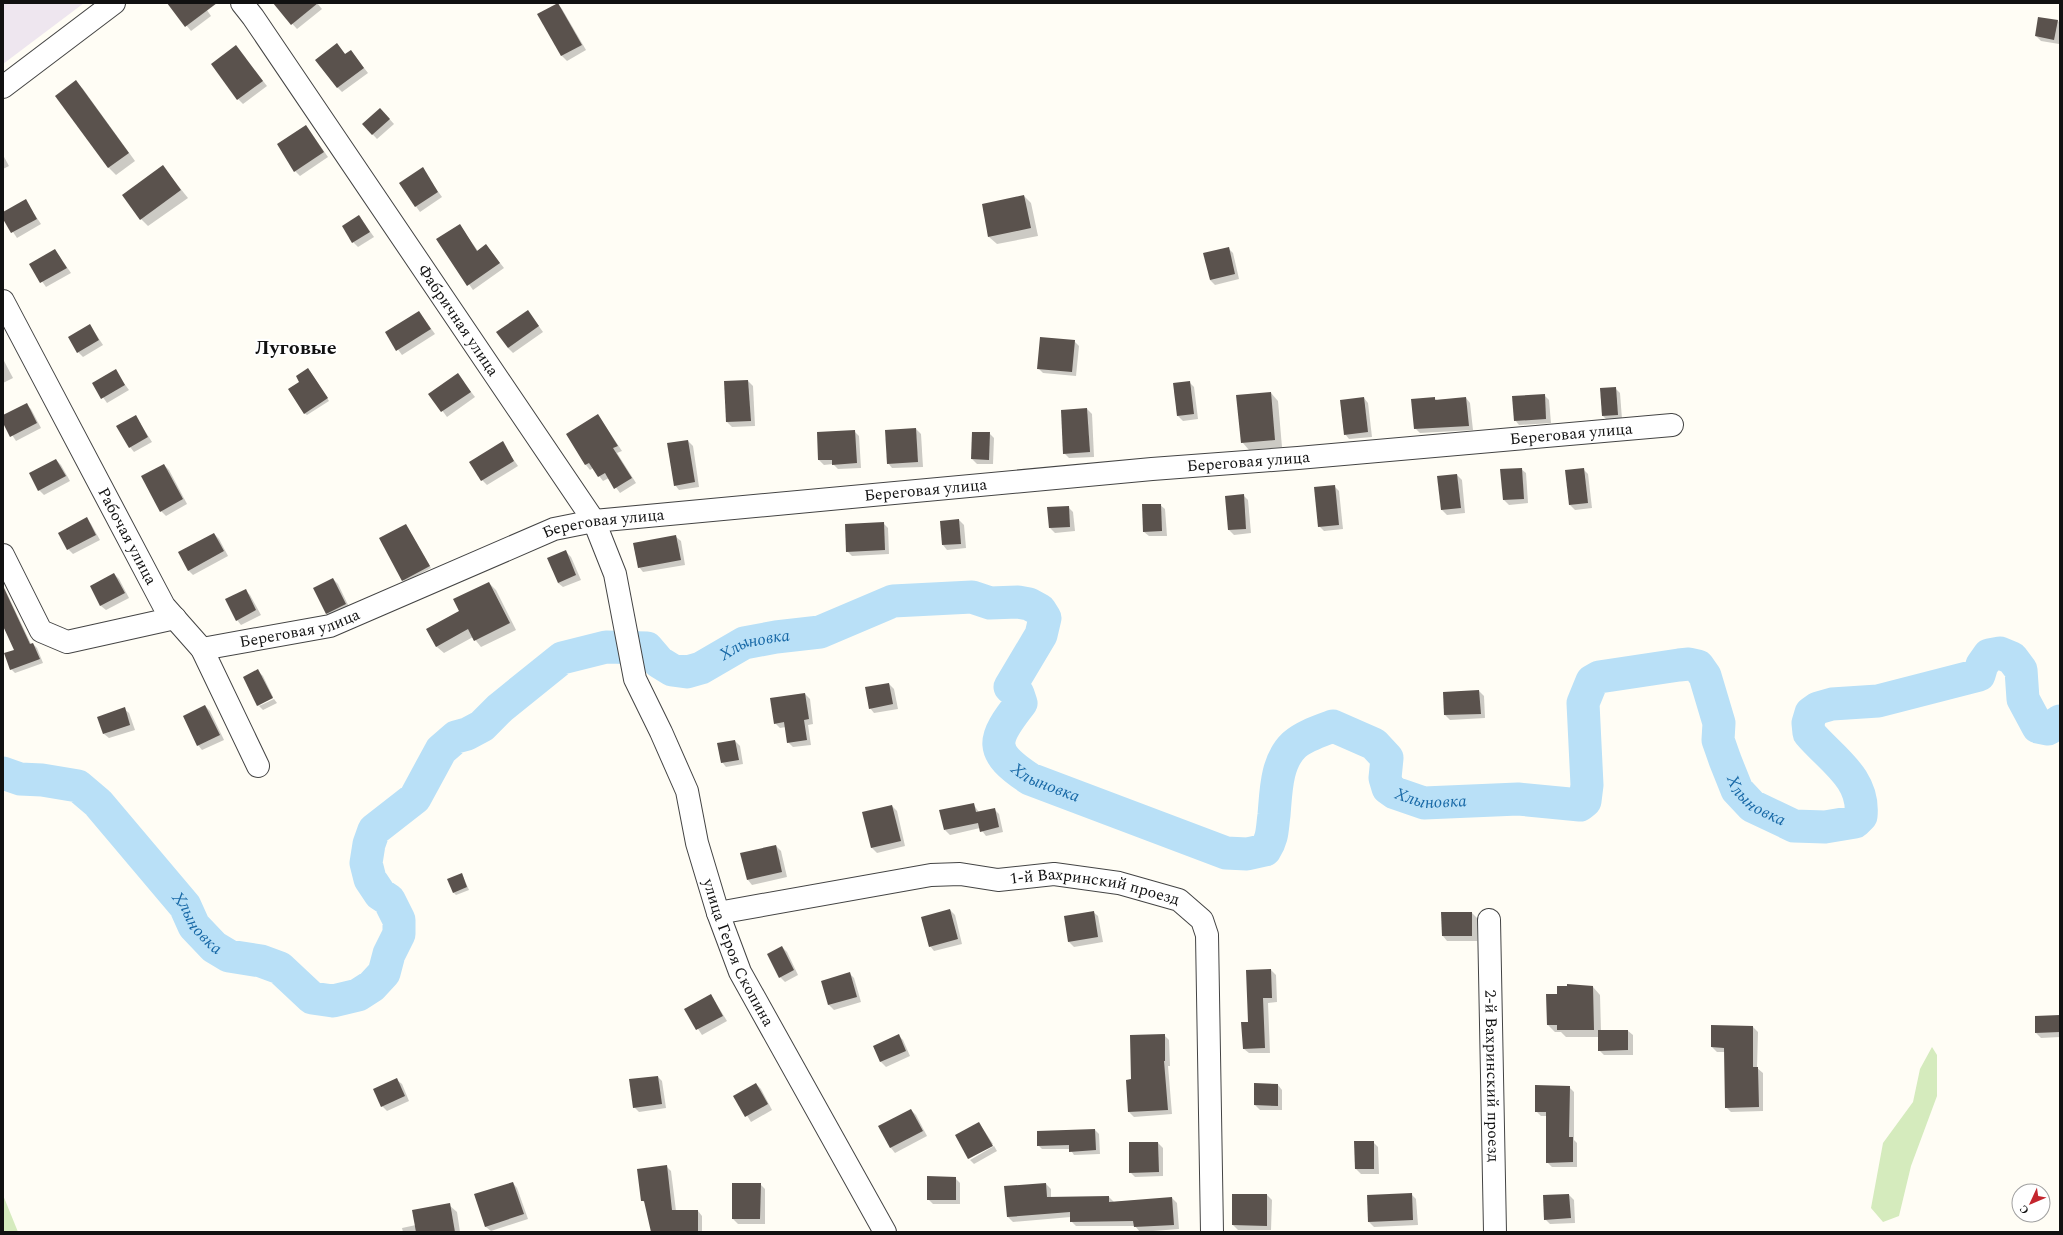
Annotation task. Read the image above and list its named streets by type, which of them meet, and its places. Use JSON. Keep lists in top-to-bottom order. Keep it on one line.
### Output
{"streets":{"street":["Фабричная улица","Береговая улица","Рабочая улица","1-й Вахринский проезд","улица Героя Скопина","2-й Вахринский проезд"]},"crossings":[["Фабричная улица","Береговая улица"],["Фабричная улица","улица Героя Скопина"],["Береговая улица","Рабочая улица"],["1-й Вахринский проезд","улица Героя Скопина"]],"districts":["Луговые"],"water":["Хлыновка"],"north":"bottom left"}
